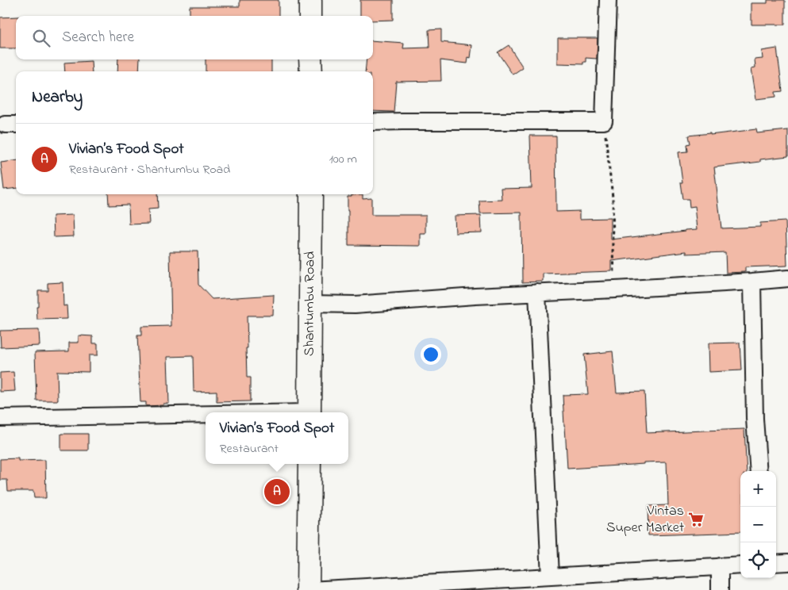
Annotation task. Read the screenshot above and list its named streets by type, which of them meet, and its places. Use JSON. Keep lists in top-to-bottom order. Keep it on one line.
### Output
{"streets":{"street":["Shantumbu Road"]},"places":{"supermarket":["Vintas Super Market"]},"page":{"search":"Search here","heading":"Nearby","list":[{"mark":"A","name":"Vivian’s Food Spot","note":"Restaurant · Shantumbu Road","value":"100 m"}],"popup":["Vivian’s Food Spot","Restaurant"],"map_buttons":["+","−"],"pins":"A"}}
